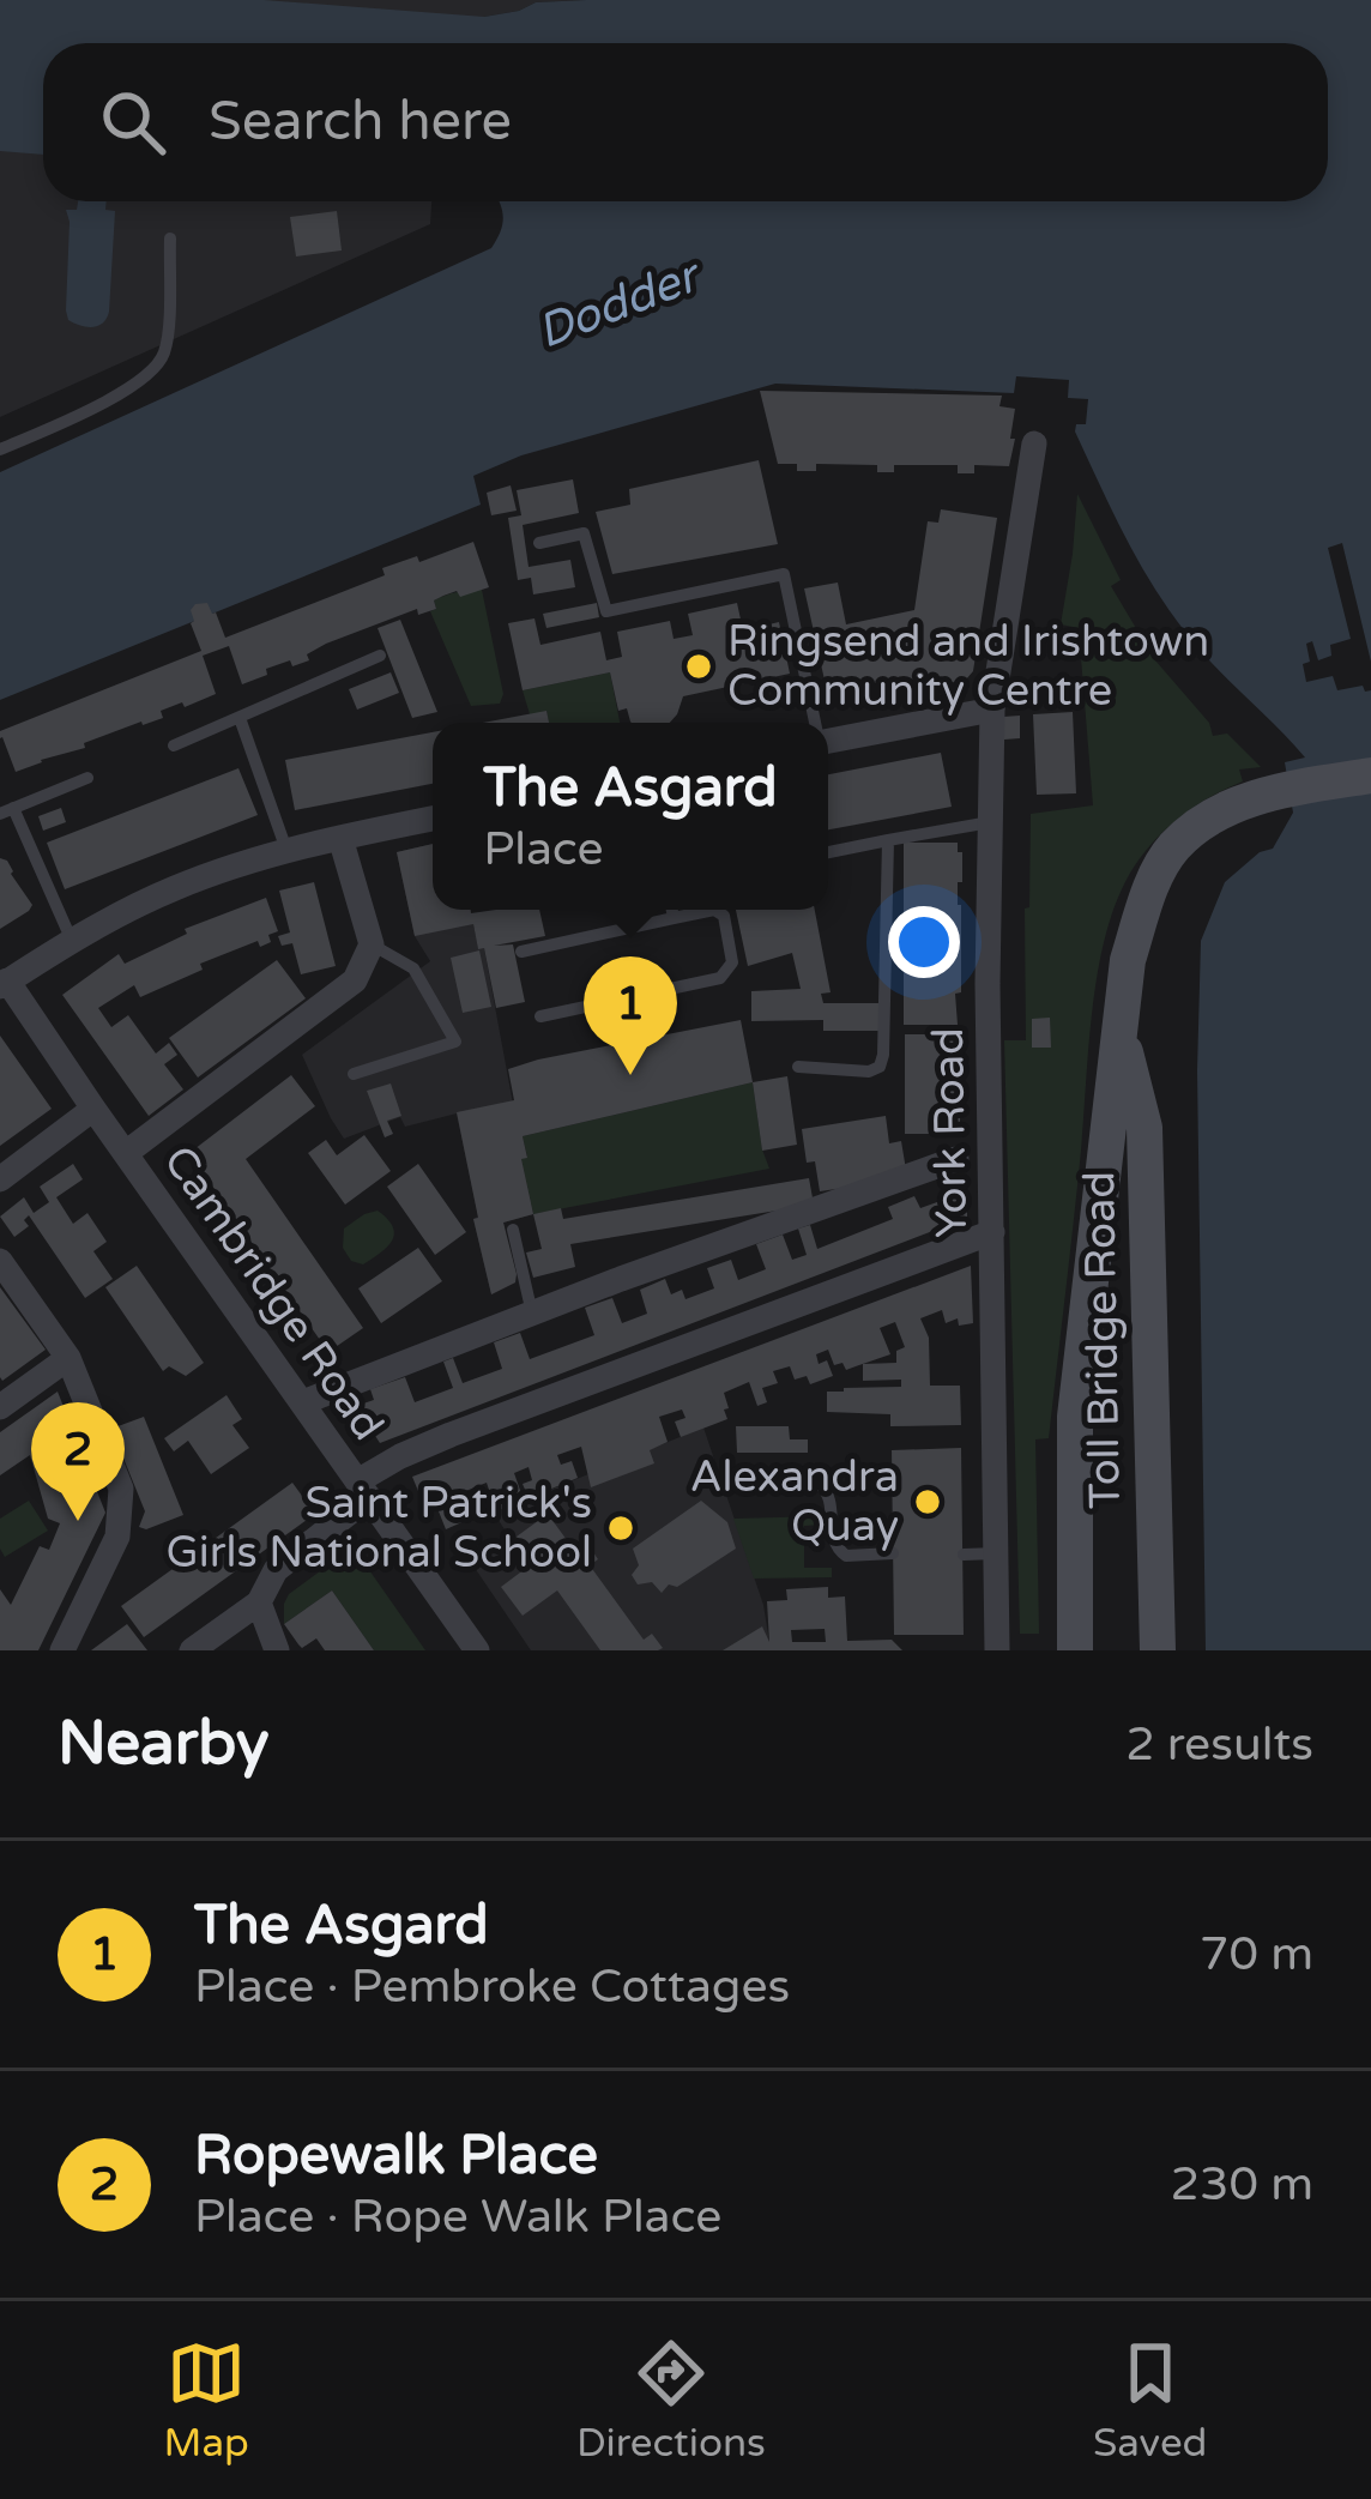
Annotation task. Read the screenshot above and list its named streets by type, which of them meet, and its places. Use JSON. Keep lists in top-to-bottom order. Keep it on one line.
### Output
{"streets":{"main road":["Toll Bridge Road"],"street":["York Road","Cambridge Road"]},"water":["Dodder"],"places":["Ringsend and Irishtown Community Centre","Alexandra Quay","Saint Patrick's Girls National School"],"page":{"search":"Search here","popup":["The Asgard","Place"],"pins":["1","2"],"heading":["Nearby","2 results"],"list":[{"mark":"1","name":"The Asgard","note":"Place · Pembroke Cottages","value":"70 m"},{"mark":"2","name":"Ropewalk Place","note":"Place · Rope Walk Place","value":"230 m"}],"nav":["Map","Directions","Saved"]}}
